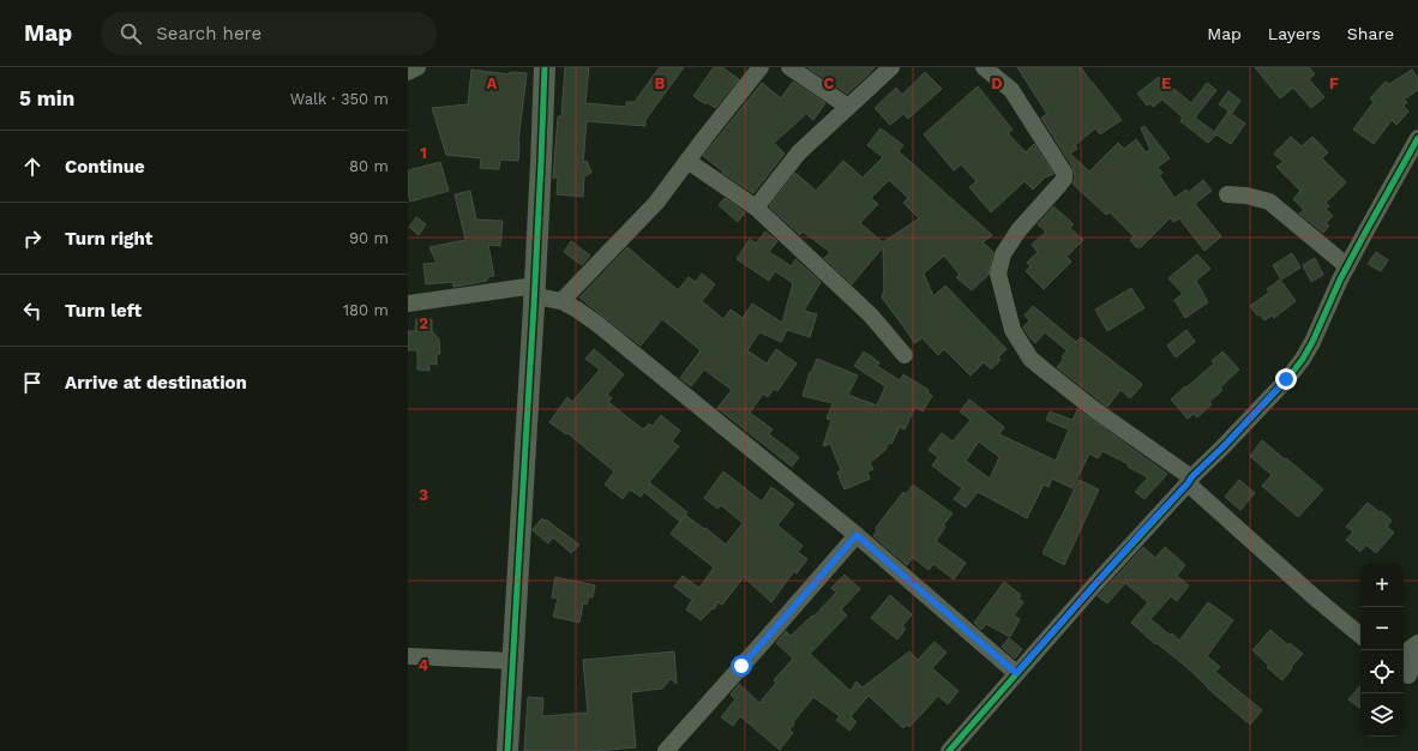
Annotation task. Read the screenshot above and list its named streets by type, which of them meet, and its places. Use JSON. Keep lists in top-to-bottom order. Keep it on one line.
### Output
{"page":{"header":"Map","search":"Search here","nav":["Map","Layers","Share"],"heading":["5 min","Walk · 350 m"],"list":[["Continue","80 m"],["Turn right","90 m"],["Turn left","180 m"],"Arrive at destination"],"map_buttons":["+","−"]},"grid":{"columns":["A","B","C","D","E","F"],"rows":["1","2","3","4"]}}
